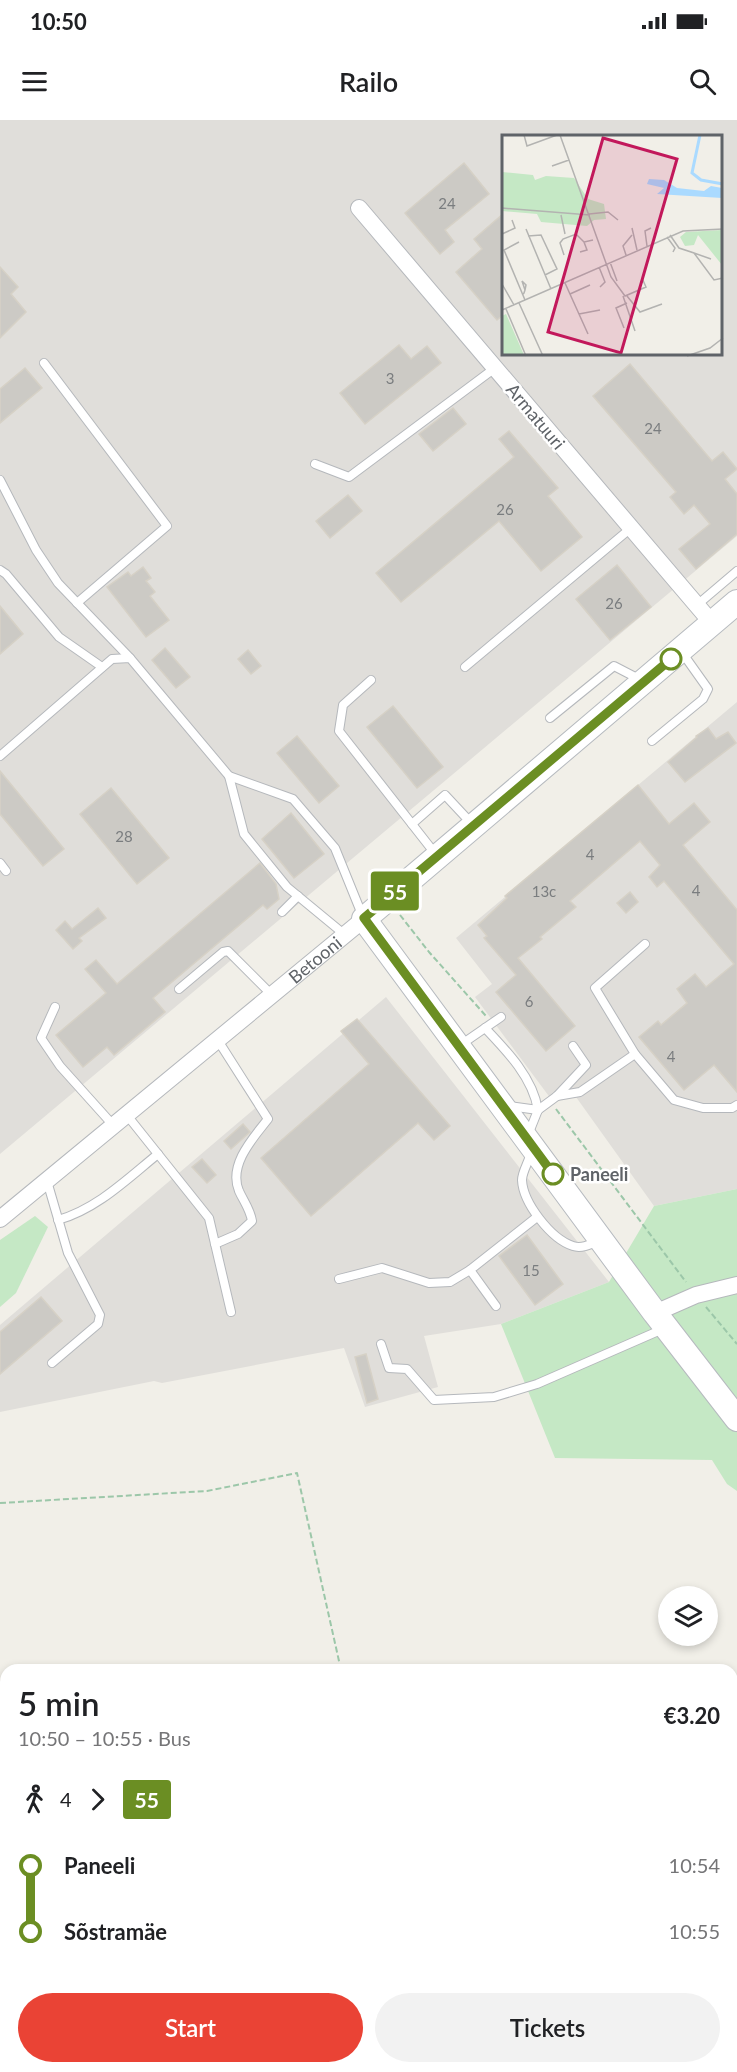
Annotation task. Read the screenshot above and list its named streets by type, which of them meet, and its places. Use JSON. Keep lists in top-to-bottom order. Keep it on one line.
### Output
{"streets":{"street":["Armatuuri","Betooni"]},"crossings":[["Armatuuri","Betooni"]],"places":["Paneeli"],"lines":["bus line 55"],"house_numbers":["24","3","24","26","26","28","4","4","13c","6","4","15"],"page":{"status":"10:50","header":"Railo","on_map":"55","heading":["5 min","10:50 – 10:55 · Bus","€3.20"],"legs":["4","55"],"list":[{"name":"Paneeli","value":"10:54"},{"name":"Sõstramäe","value":"10:55"}],"buttons":["Start","Tickets"]}}
